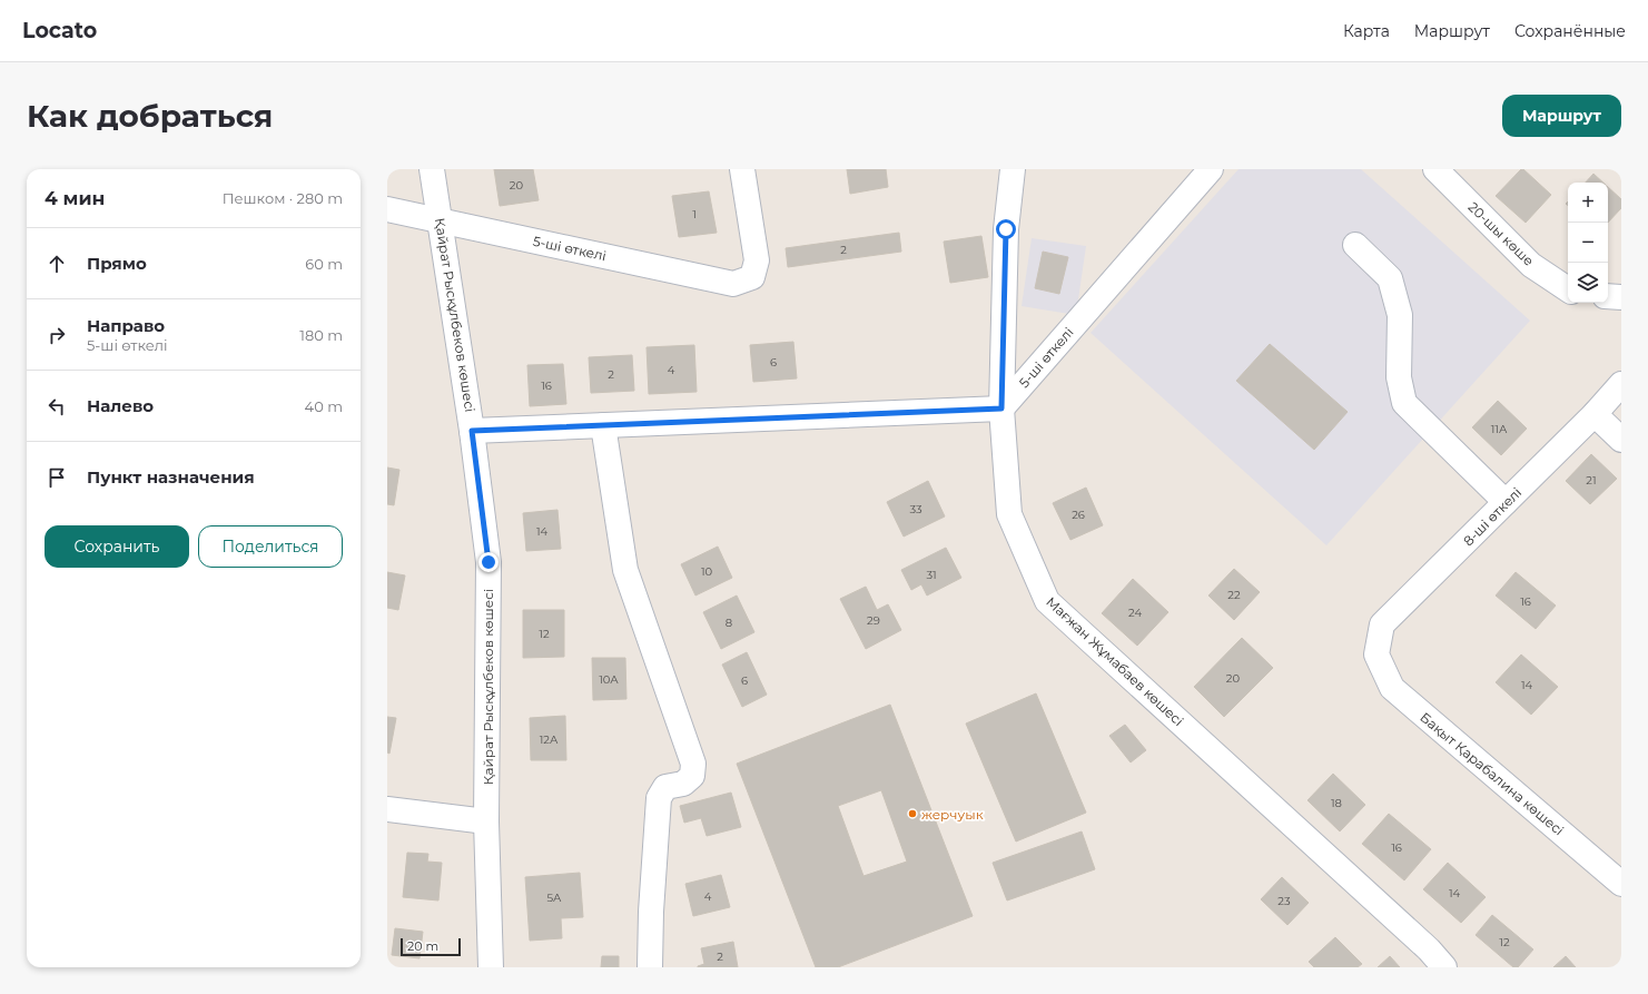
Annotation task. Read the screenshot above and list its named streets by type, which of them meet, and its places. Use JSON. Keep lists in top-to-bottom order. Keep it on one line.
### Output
{"streets":{"street":["20-шы көше","5-ші өткелі","Қайрат Рысқұлбеков көшесі","8-ші өткелі","Мағжан Жұмабаев көшесі","Бақыт Қарабалина көшесі"]},"crossings":[["5-ші өткелі","Қайрат Рысқұлбеков көшесі"],["5-ші өткелі","Мағжан Жұмабаев көшесі"],["8-ші өткелі","Бақыт Қарабалина көшесі"]],"places":["жерчуык"],"house_numbers":["20","1","2","6","4","2","16","11А","21","33","26","14","10","31","22","16","24","29","8","12","20","10А","6","14","12А","18","16","14","4","5А","23","12","2"],"scale_bar":"20 m","page":{"header":"Locato","nav":["Карта","Маршрут","Сохранённые"],"buttons":["Маршрут",["Сохранить","Поделиться"]],"title":"Как добраться","heading":["4 мин","Пешком · 280 m"],"map_buttons":["+","−"],"list":[["Прямо","60 m"],["Направо","5-ші өткелі","180 m"],["Налево","40 m"],"Пункт назначения"],"scale":"20 m"}}
